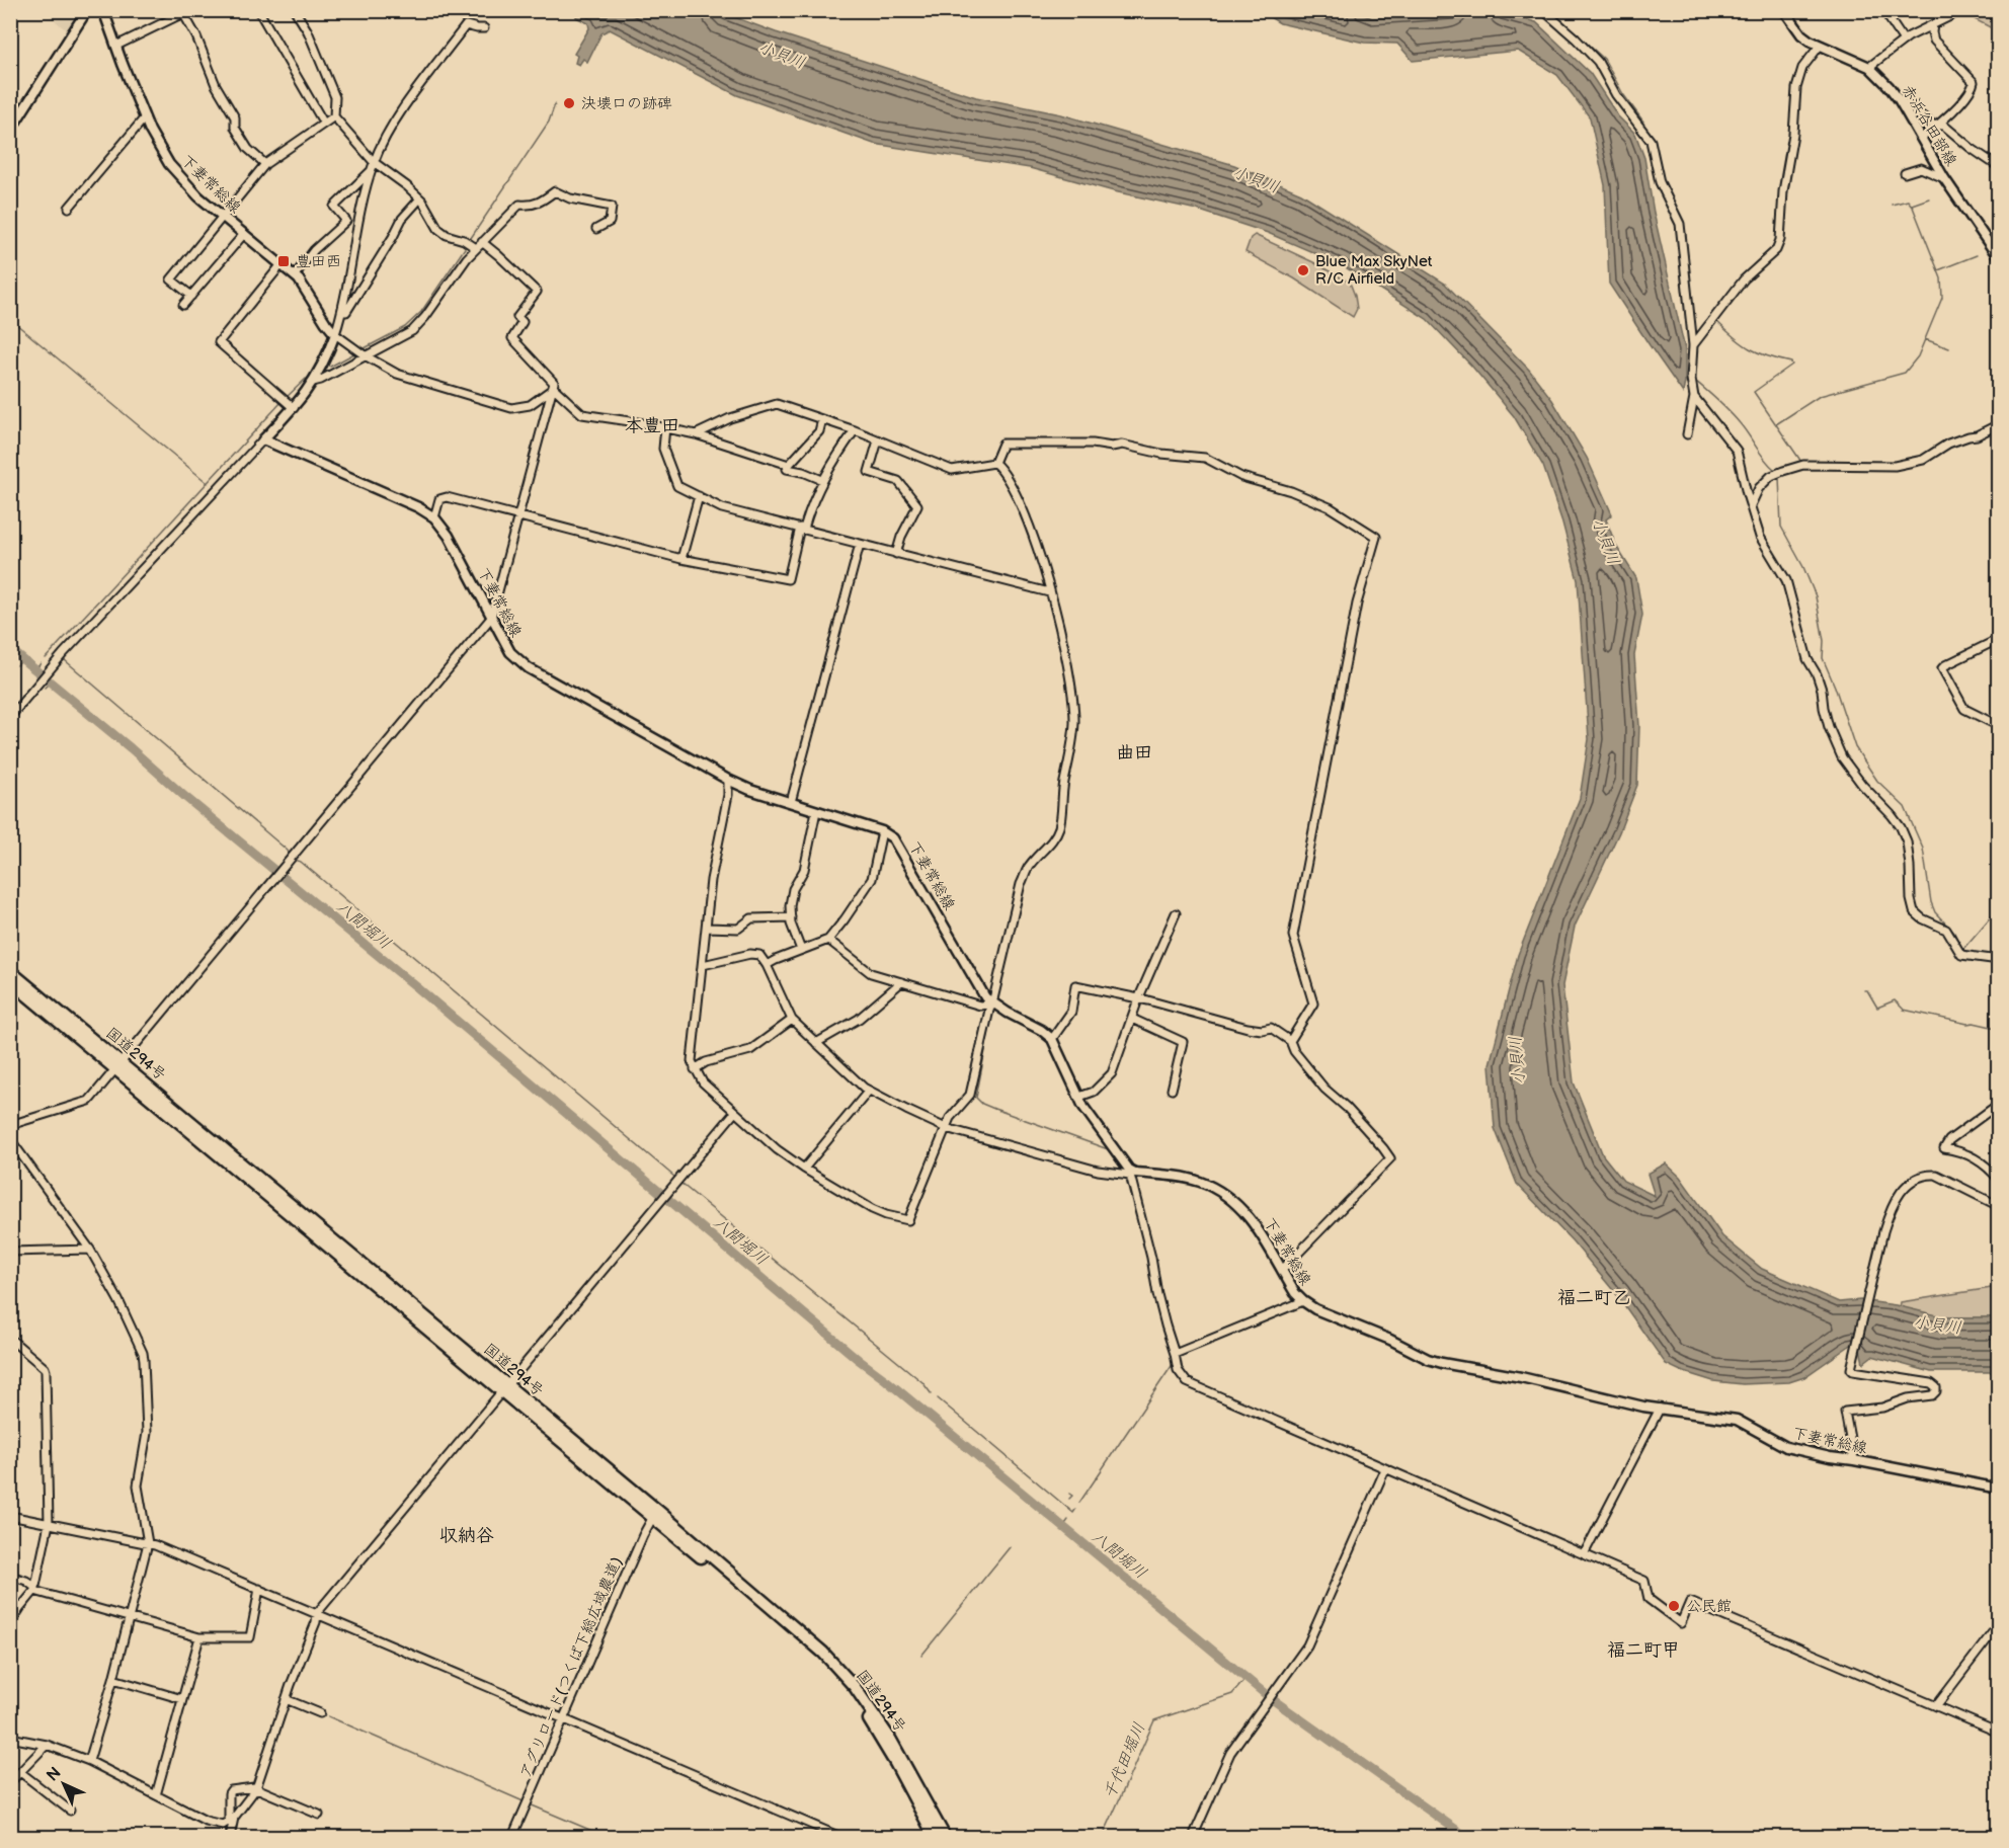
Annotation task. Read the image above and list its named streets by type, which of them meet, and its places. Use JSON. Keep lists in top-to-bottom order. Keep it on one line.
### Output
{"streets":{"highway":["国道294号"],"main road":["赤浜谷田部線","下妻常総線"],"street":["アグリロード(つくば下総広域農道)"]},"crossings":[["国道294号","アグリロード(つくば下総広域農道)"]],"districts":["本豊田","曲田","福二町乙","収納谷","福二町甲"],"water":["小貝川","八間堀川","千代田堀川"],"places":{"other":["決壊口の跡碑","Blue Max SkyNet R/C Airfield","公民館"],"transit":["豊田西"]},"north":"top left"}
